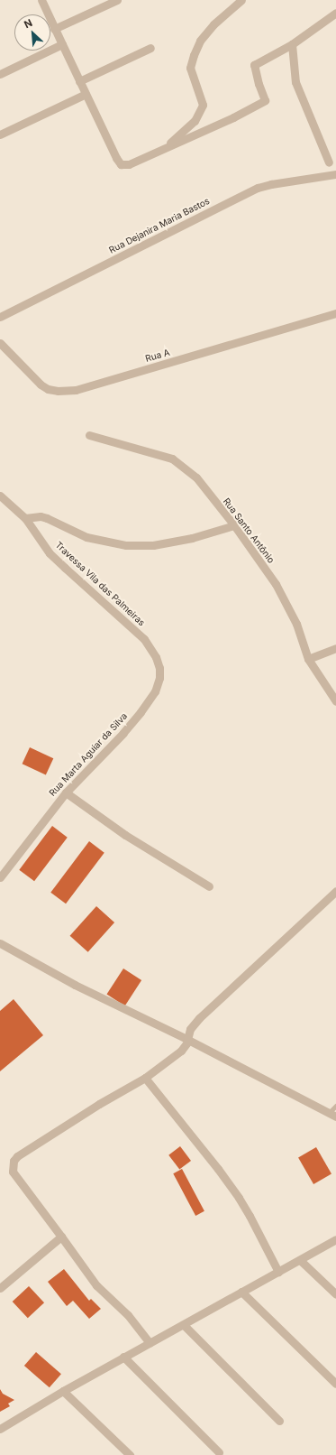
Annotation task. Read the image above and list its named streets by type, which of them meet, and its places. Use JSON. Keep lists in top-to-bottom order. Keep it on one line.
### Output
{"streets":{"street":["Rua Dejanira Maria Bastos","Rua A","Rua Santo Antônio","Travessa Vila das Palmeiras","Rua Marta Aguiar da Silva"]},"crossings":[["Travessa Vila das Palmeiras","Rua Marta Aguiar da Silva"]],"north":"top left"}
